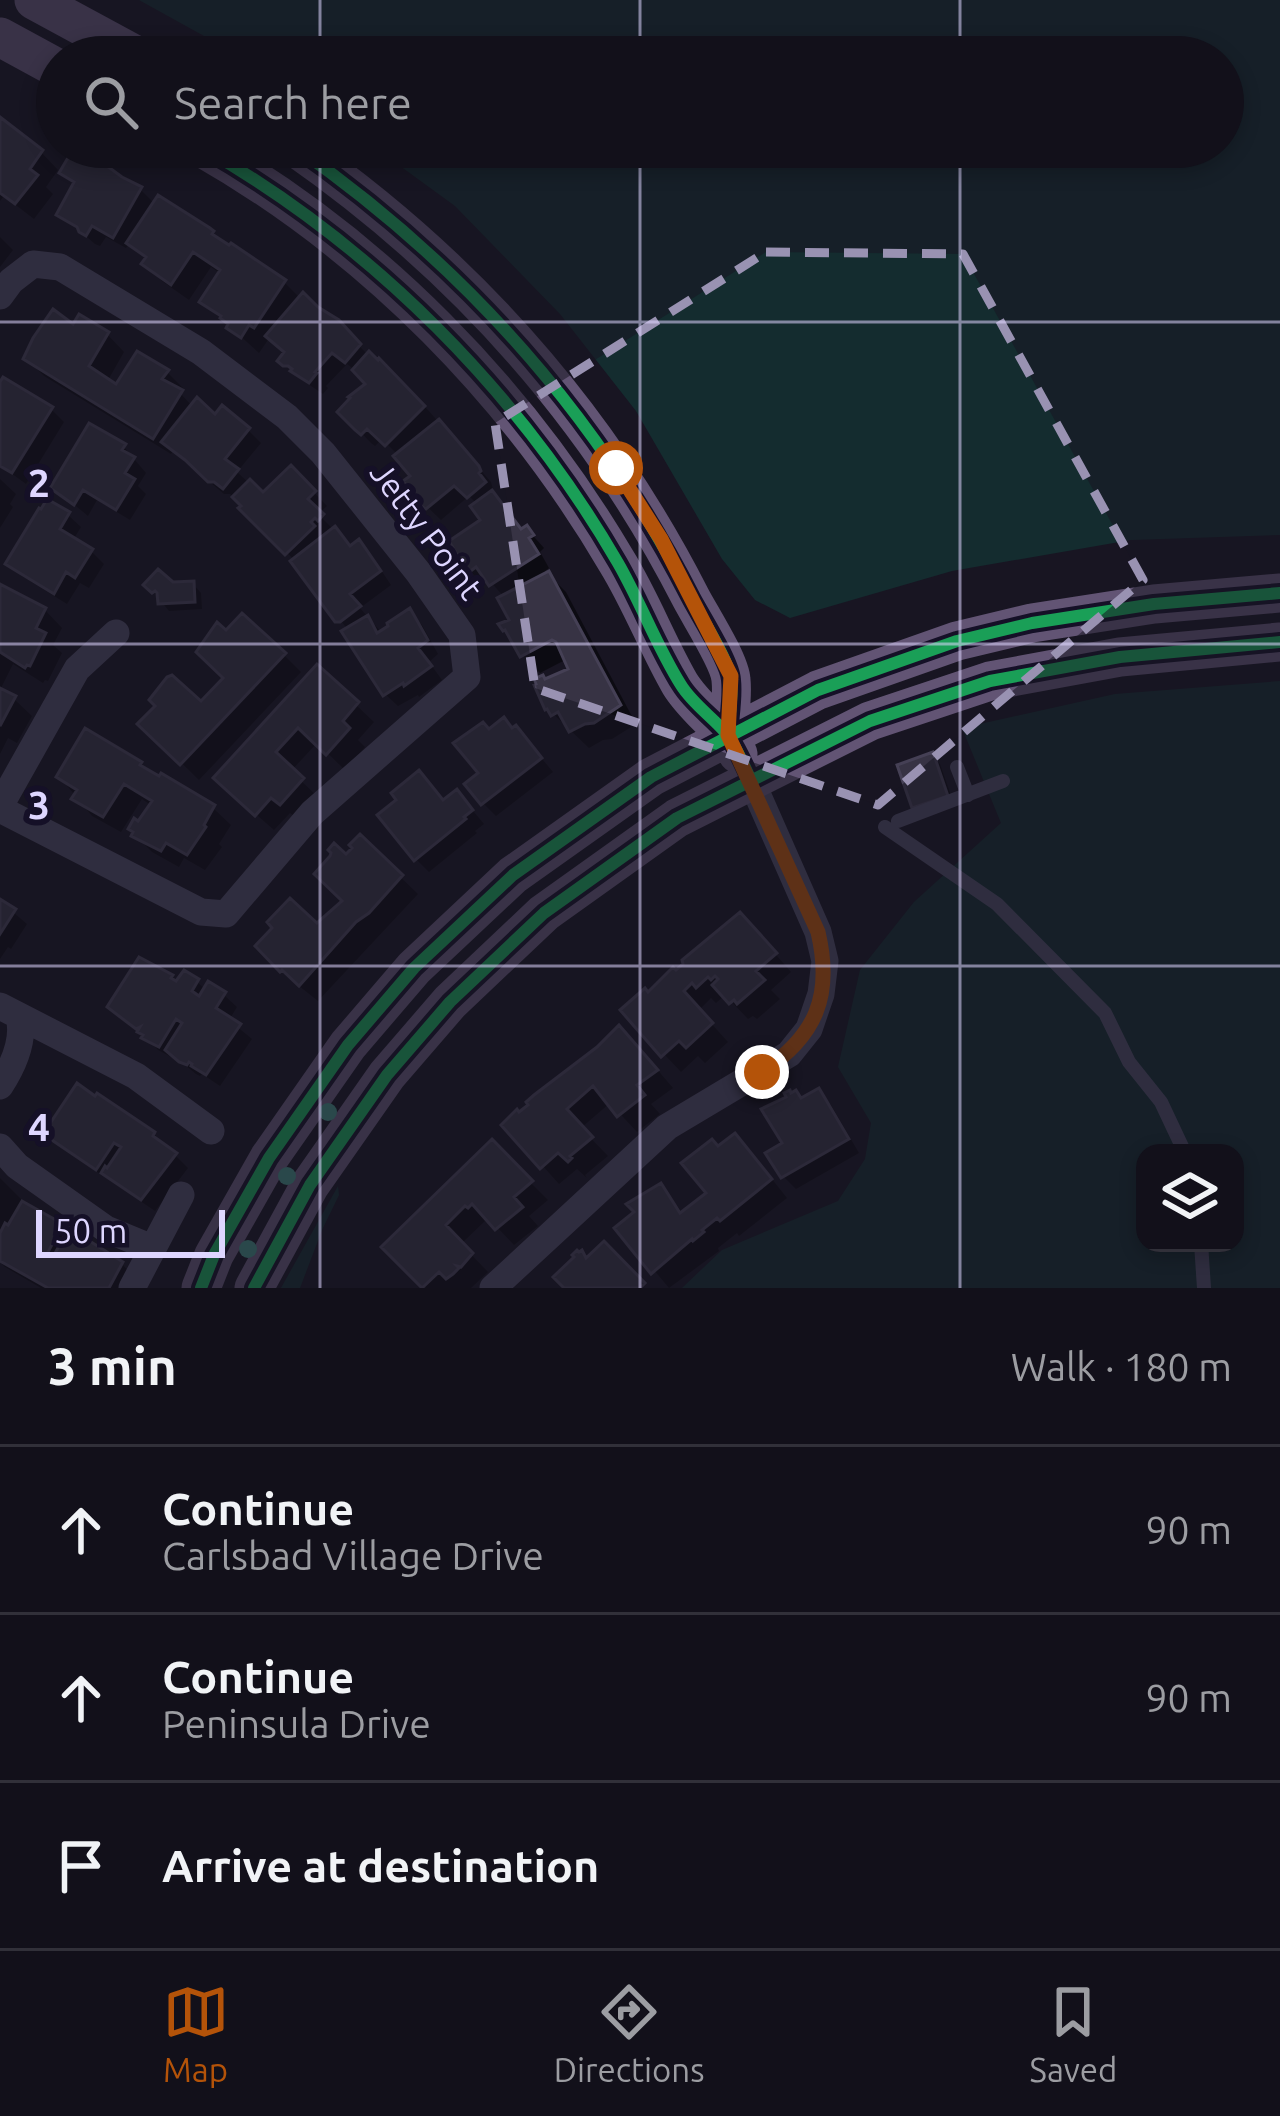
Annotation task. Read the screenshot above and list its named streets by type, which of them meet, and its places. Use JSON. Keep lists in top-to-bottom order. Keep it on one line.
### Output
{"streets":{"street":["Jetty Point"]},"scale_bar":"50 m","page":{"search":"Search here","scale":"50 m","heading":["3 min","Walk · 180 m"],"list":[["Continue","Carlsbad Village Drive","90 m"],["Continue","Peninsula Drive","90 m"],"Arrive at destination"],"nav":["Map","Directions","Saved"]},"grid":{"rows":["2","3","4"]}}
